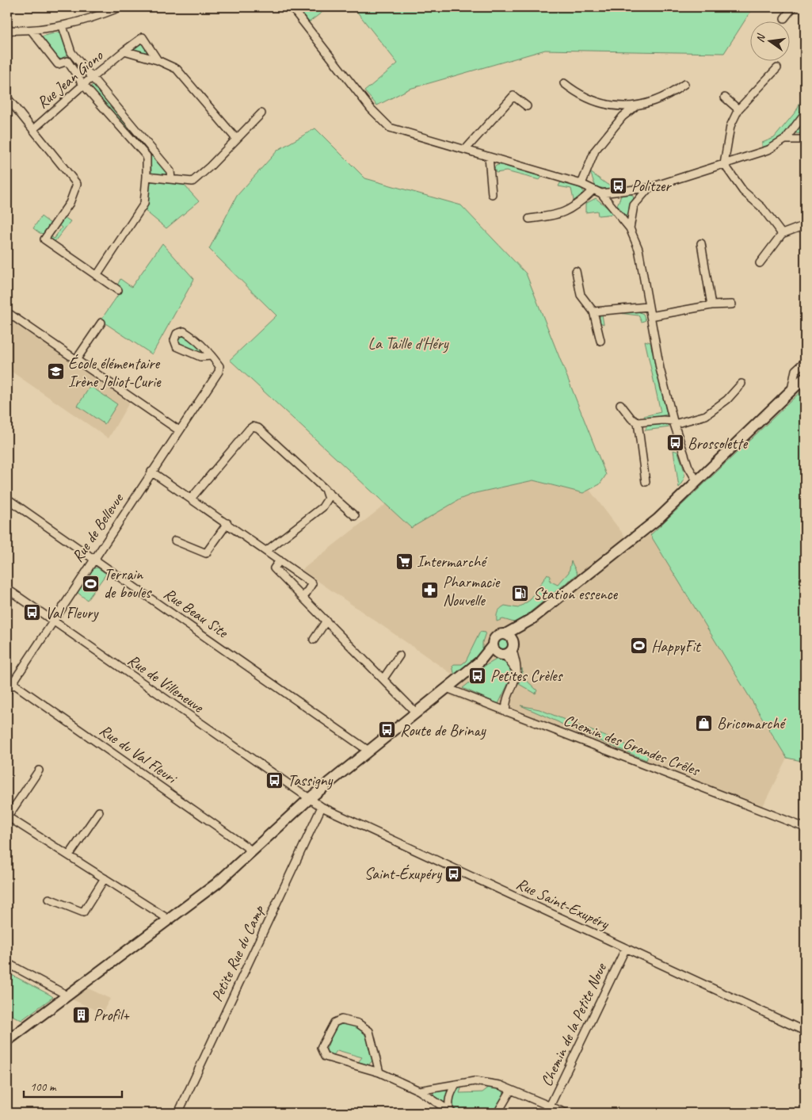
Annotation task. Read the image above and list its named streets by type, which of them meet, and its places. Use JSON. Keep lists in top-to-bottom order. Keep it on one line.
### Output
{"streets":{"street":["Rue Jean Giono","Rue de Bellevue","Rue Beau Site","Rue de Villeneuve","Chemin des Grandes Crêles","Rue du Val Fleuri","Rue Saint-Exupéry","Petite Rue du Camp","Chemin de la Petite Noue"]},"crossings":[["Rue de Bellevue","Rue Beau Site"],["Rue de Bellevue","Rue de Villeneuve"],["Rue de Bellevue","Rue du Val Fleuri"],["Rue de Villeneuve","Rue Saint-Exupéry"],["Rue Saint-Exupéry","Petite Rue du Camp"],["Rue Saint-Exupéry","Chemin de la Petite Noue"]],"parks":["La Taille d'Héry"],"places":{"bus stop":["Politzer","Brossolette","Val Fleury","Petites Crèles","Route de Brinay","Tassigny","Saint-Éxupéry"],"school or university":["École élémentaire Irène Joliot-Curie"],"supermarket":["Intermarché"],"sports":["Terrain de boules","HappyFit"],"pharmacy":["Pharmacie Nouvelle"],"fuel station":["Station essence"],"shop":["Bricomarché"],"building":["Profil+"]},"scale_bar":"100 m","north":"left"}
